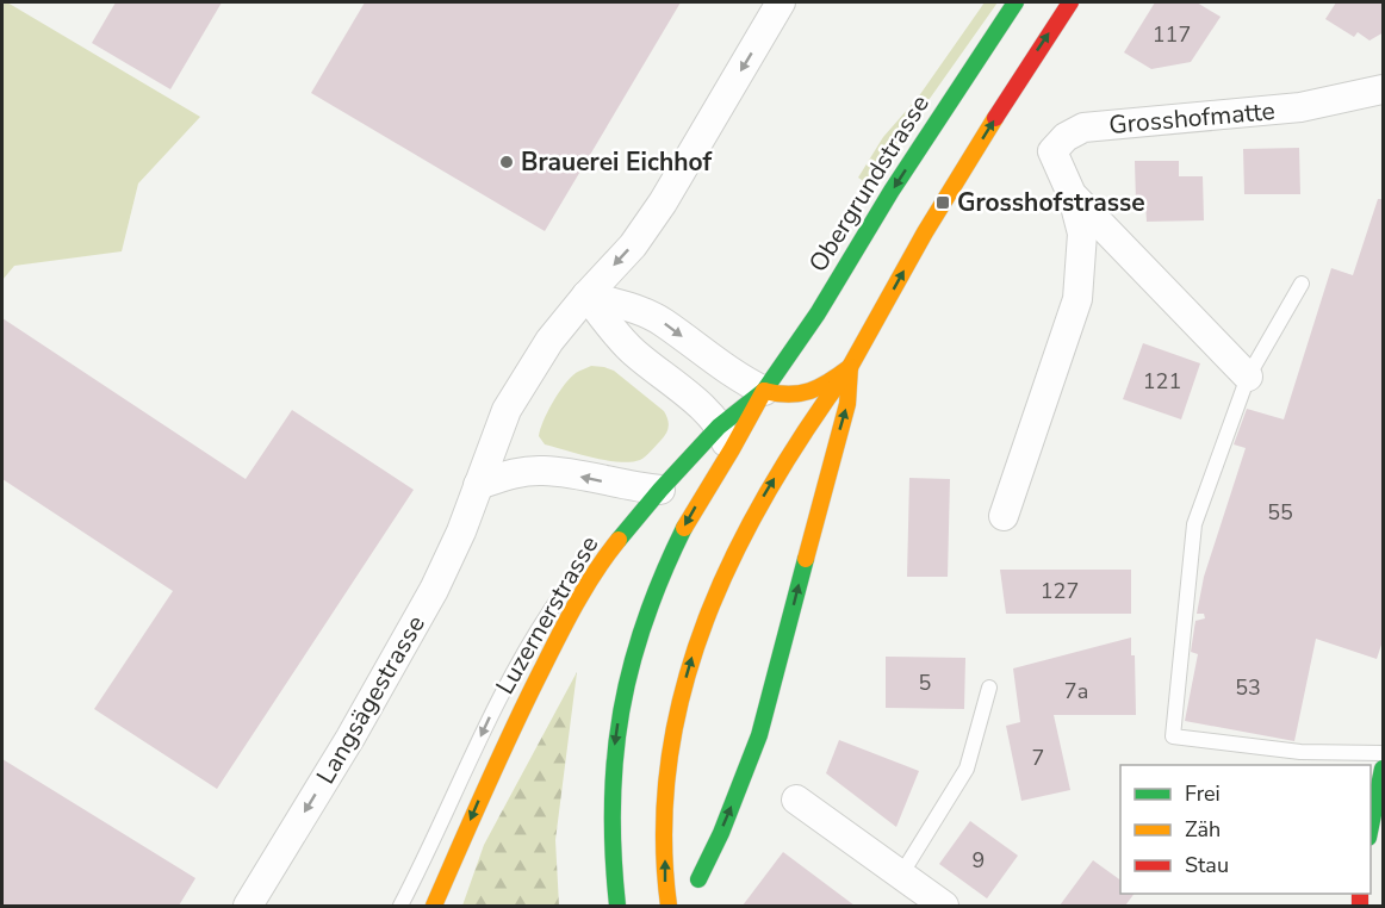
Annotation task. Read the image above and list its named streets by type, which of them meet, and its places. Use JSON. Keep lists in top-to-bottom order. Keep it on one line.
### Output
{"streets":{"main road":["Obergrundstrasse","Luzernerstrasse"],"street":["Grosshofmatte","Langsägestrasse"]},"crossings":[["Obergrundstrasse","Luzernerstrasse"]],"one_way":["Langsägestrasse"],"places":{"other":["Brauerei Eichhof"],"transit":["Grosshofstrasse"]},"house_numbers":["117","121","55","127","5","53","7a","7","9"],"legend":["Frei","Zäh","Stau"]}
